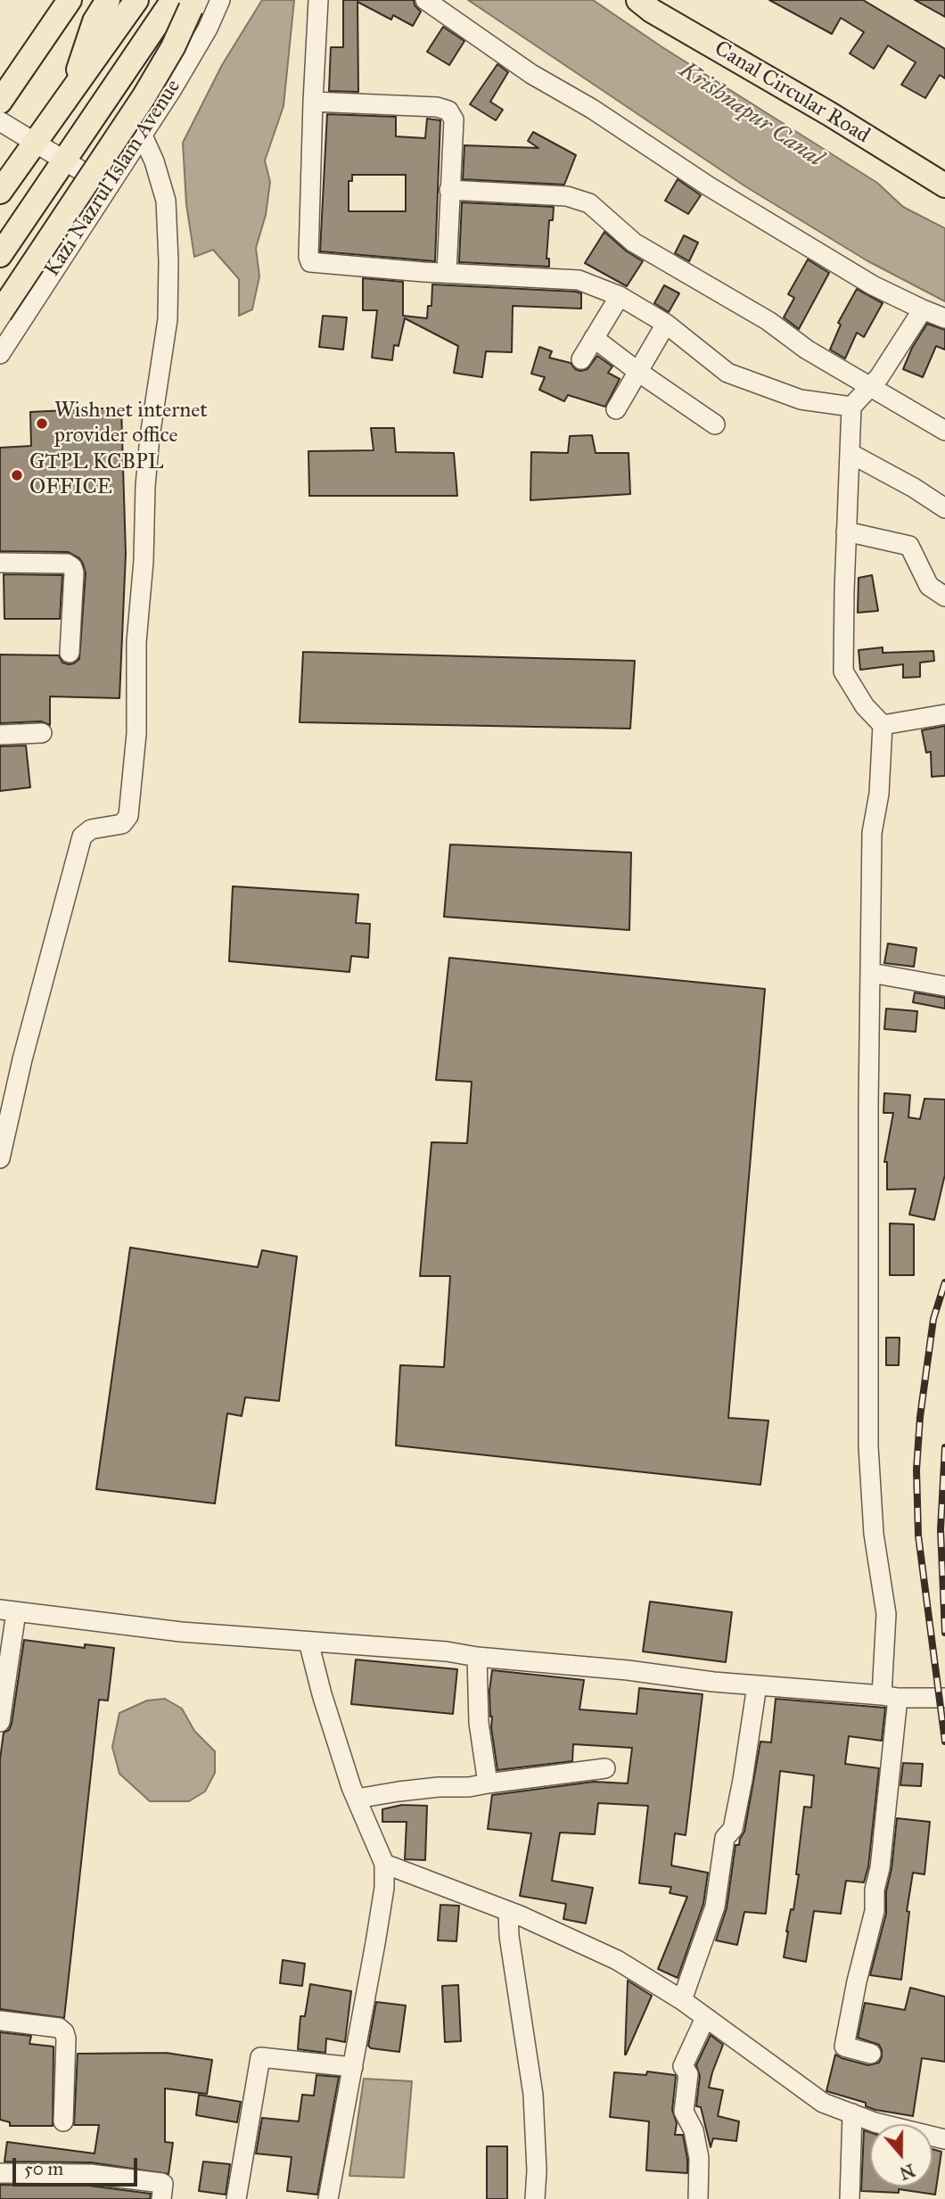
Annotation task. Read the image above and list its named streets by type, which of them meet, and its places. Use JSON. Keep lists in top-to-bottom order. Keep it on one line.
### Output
{"streets":{"main road":["Canal Circular Road"],"street":["Kazi Nazrul Islam Avenue"]},"water":["Krishnapur Canal"],"places":["Wish net internet provider office","GTPL KCBPL OFFICE"],"scale_bar":"50 m","north":"bottom"}
